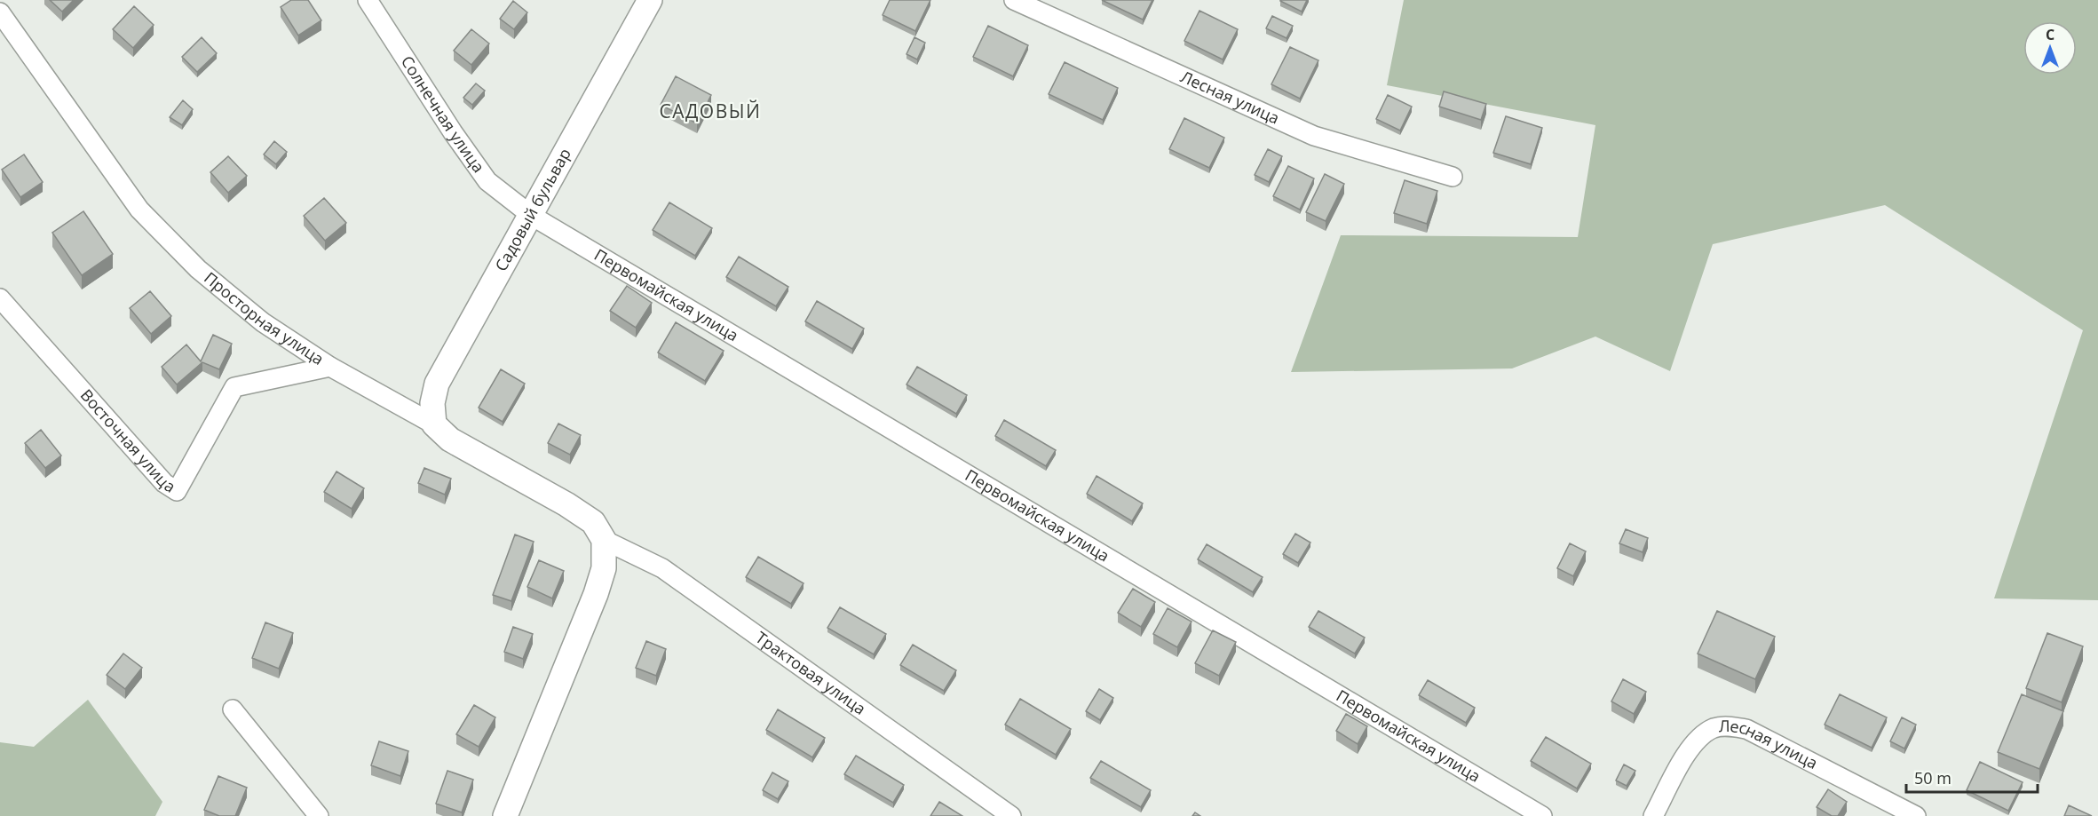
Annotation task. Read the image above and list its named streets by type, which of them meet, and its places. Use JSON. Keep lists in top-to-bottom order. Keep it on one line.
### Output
{"streets":{"street":["Лесная улица","Солнечная улица","Садовый бульвар","Первомайская улица","Просторная улица","Восточная улица","Трактовая улица"]},"crossings":[["Солнечная улица","Садовый бульвар"],["Солнечная улица","Первомайская улица"],["Садовый бульвар","Первомайская улица"],["Садовый бульвар","Просторная улица"],["Просторная улица","Восточная улица"],["Просторная улица","Трактовая улица"]],"districts":["САДОВЫЙ"],"scale_bar":"50 m","north":"top"}
